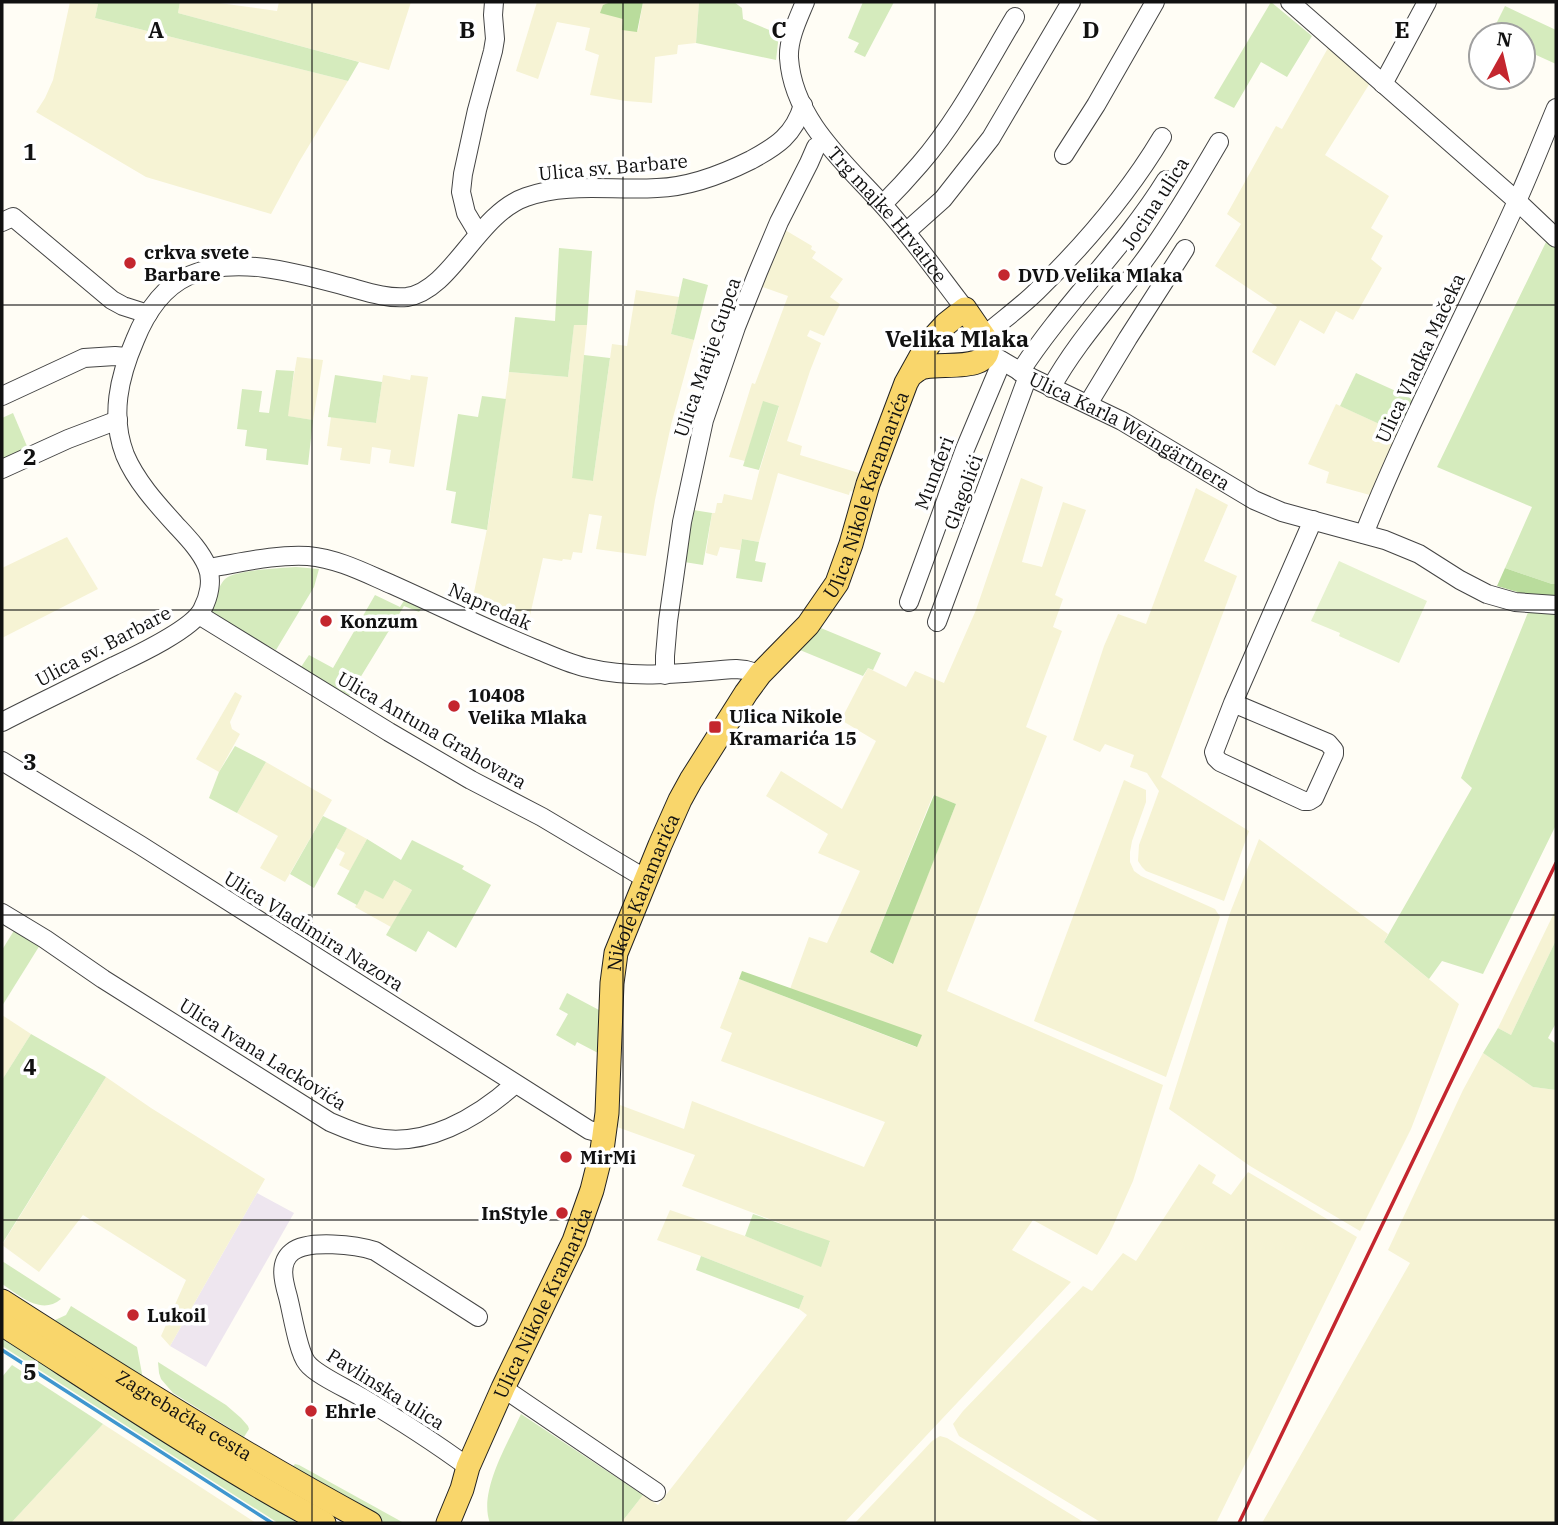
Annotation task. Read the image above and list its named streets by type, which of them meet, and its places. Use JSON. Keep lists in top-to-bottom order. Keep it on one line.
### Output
{"streets":{"main road":["Trg majke Hrvatice","Ulica Nikole Karamarića","Nikole Karamarića","Ulica Nikole Kramarića","Zagrebačka cesta"],"street":["Ulica sv. Barbare","Jocina ulica","Ulica Matije Gupca","Ulica Vladka Mačeka","Ulica Karla Weingärtnera","Munđeri","Glagolići","Napredak","Ulica Antuna Grahovara","Ulica Vladimira Nazora","Ulica Ivana Lackovića","Pavlinska ulica"]},"crossings":[["Ulica sv. Barbare","Trg majke Hrvatice"],["Ulica sv. Barbare","Ulica Matije Gupca"],["Ulica sv. Barbare","Napredak"],["Ulica sv. Barbare","Ulica Antuna Grahovara"],["Jocina ulica","Ulica Karla Weingärtnera"],["Trg majke Hrvatice","Ulica Karla Weingärtnera"],["Trg majke Hrvatice","Munđeri"],["Trg majke Hrvatice","Ulica Nikole Karamarića"],["Ulica Matije Gupca","Napredak"],["Ulica Vladka Mačeka","Ulica Karla Weingärtnera"],["Ulica Karla Weingärtnera","Munđeri"],["Ulica Karla Weingärtnera","Glagolići"],["Ulica Nikole Karamarića","Napredak"],["Ulica Nikole Karamarića","Nikole Karamarića"],["Napredak","Nikole Karamarića"],["Ulica Antuna Grahovara","Nikole Karamarića"],["Nikole Karamarića","Ulica Vladimira Nazora"],["Nikole Karamarića","Ulica Nikole Kramarića"],["Ulica Vladimira Nazora","Ulica Ivana Lackovića"],["Ulica Vladimira Nazora","Ulica Nikole Kramarića"],["Ulica Nikole Kramarića","Pavlinska ulica"]],"districts":["Velika Mlaka"],"places":{"other":["crkva svete Barbare","DVD Velika Mlaka","Konzum","10408 Velika Mlaka","MirMi","InStyle","Lukoil","Ehrle"],"transit":["Ulica Nikole Kramarića 15"]},"north":"top","grid":{"columns":["A","B","C","D","E"],"rows":["1","2","3","4","5"]}}
